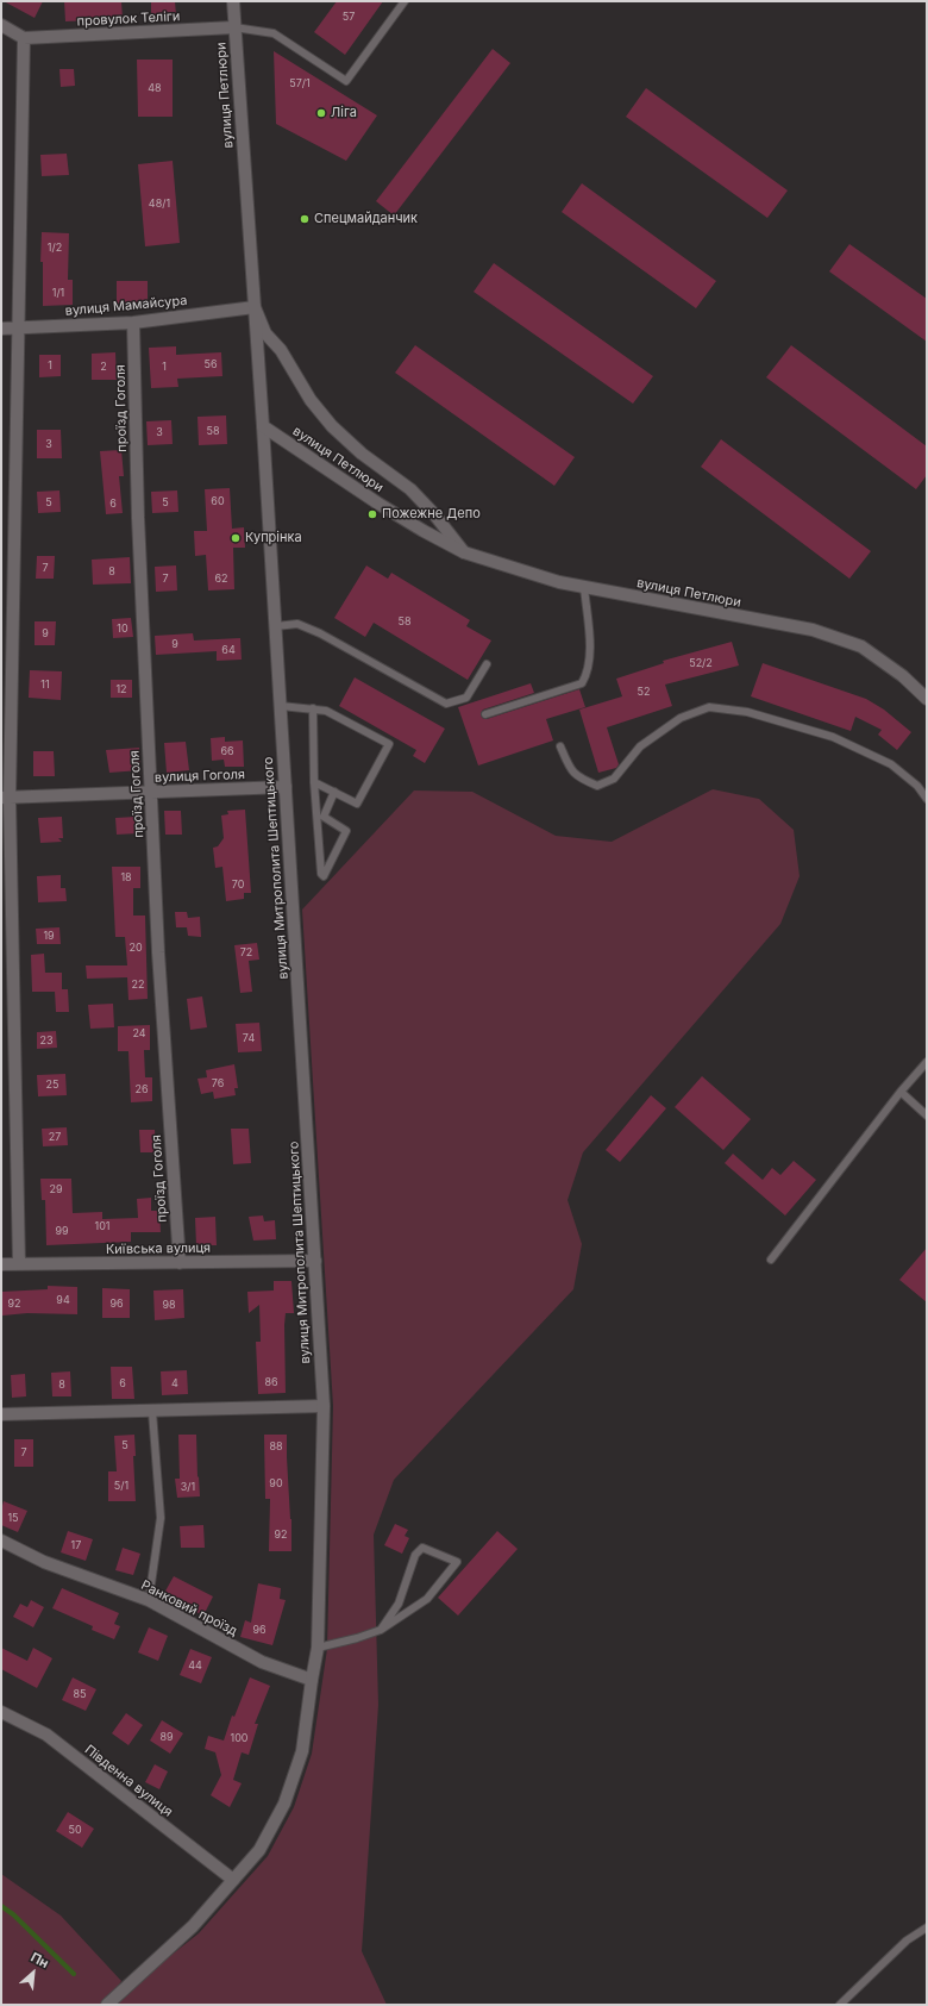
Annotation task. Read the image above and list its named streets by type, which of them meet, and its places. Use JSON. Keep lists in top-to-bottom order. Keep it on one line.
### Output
{"streets":{"street":["провулок Теліги","вулиця Петлюри","вулиця Мамайсура","проїзд Гоголя","вулиця Гоголя","вулиця Митрополита Шептицького","Київська вулиця","Ранковий проїзд","Південна вулиця"]},"crossings":[["провулок Теліги","вулиця Петлюри"],["вулиця Петлюри","вулиця Мамайсура"],["вулиця Петлюри","вулиця Митрополита Шептицького"],["вулиця Мамайсура","проїзд Гоголя"],["проїзд Гоголя","вулиця Гоголя"],["проїзд Гоголя","Київська вулиця"],["вулиця Гоголя","вулиця Митрополита Шептицького"],["вулиця Митрополита Шептицького","Київська вулиця"],["вулиця Митрополита Шептицького","Ранковий проїзд"],["вулиця Митрополита Шептицького","Південна вулиця"]],"places":["Ліга","Спецмайданчик","Пожежне Депо","Купрінка"],"house_numbers":["57","57/1","48","48/1","1/2","1/1","56","1","2","1","58","3","3","60","5","5","6","7","8","7","62","58","10","9","9","64","52/2","11","12","52","66","18","70","19","20","72","22","24","74","23","76","25","26","27","29","101","99","94","92","96","98","86","6","4","8","5","88","7","90","5/1","3/1","15","92","17","96","44","85","89","100","50"],"north":"top right"}
